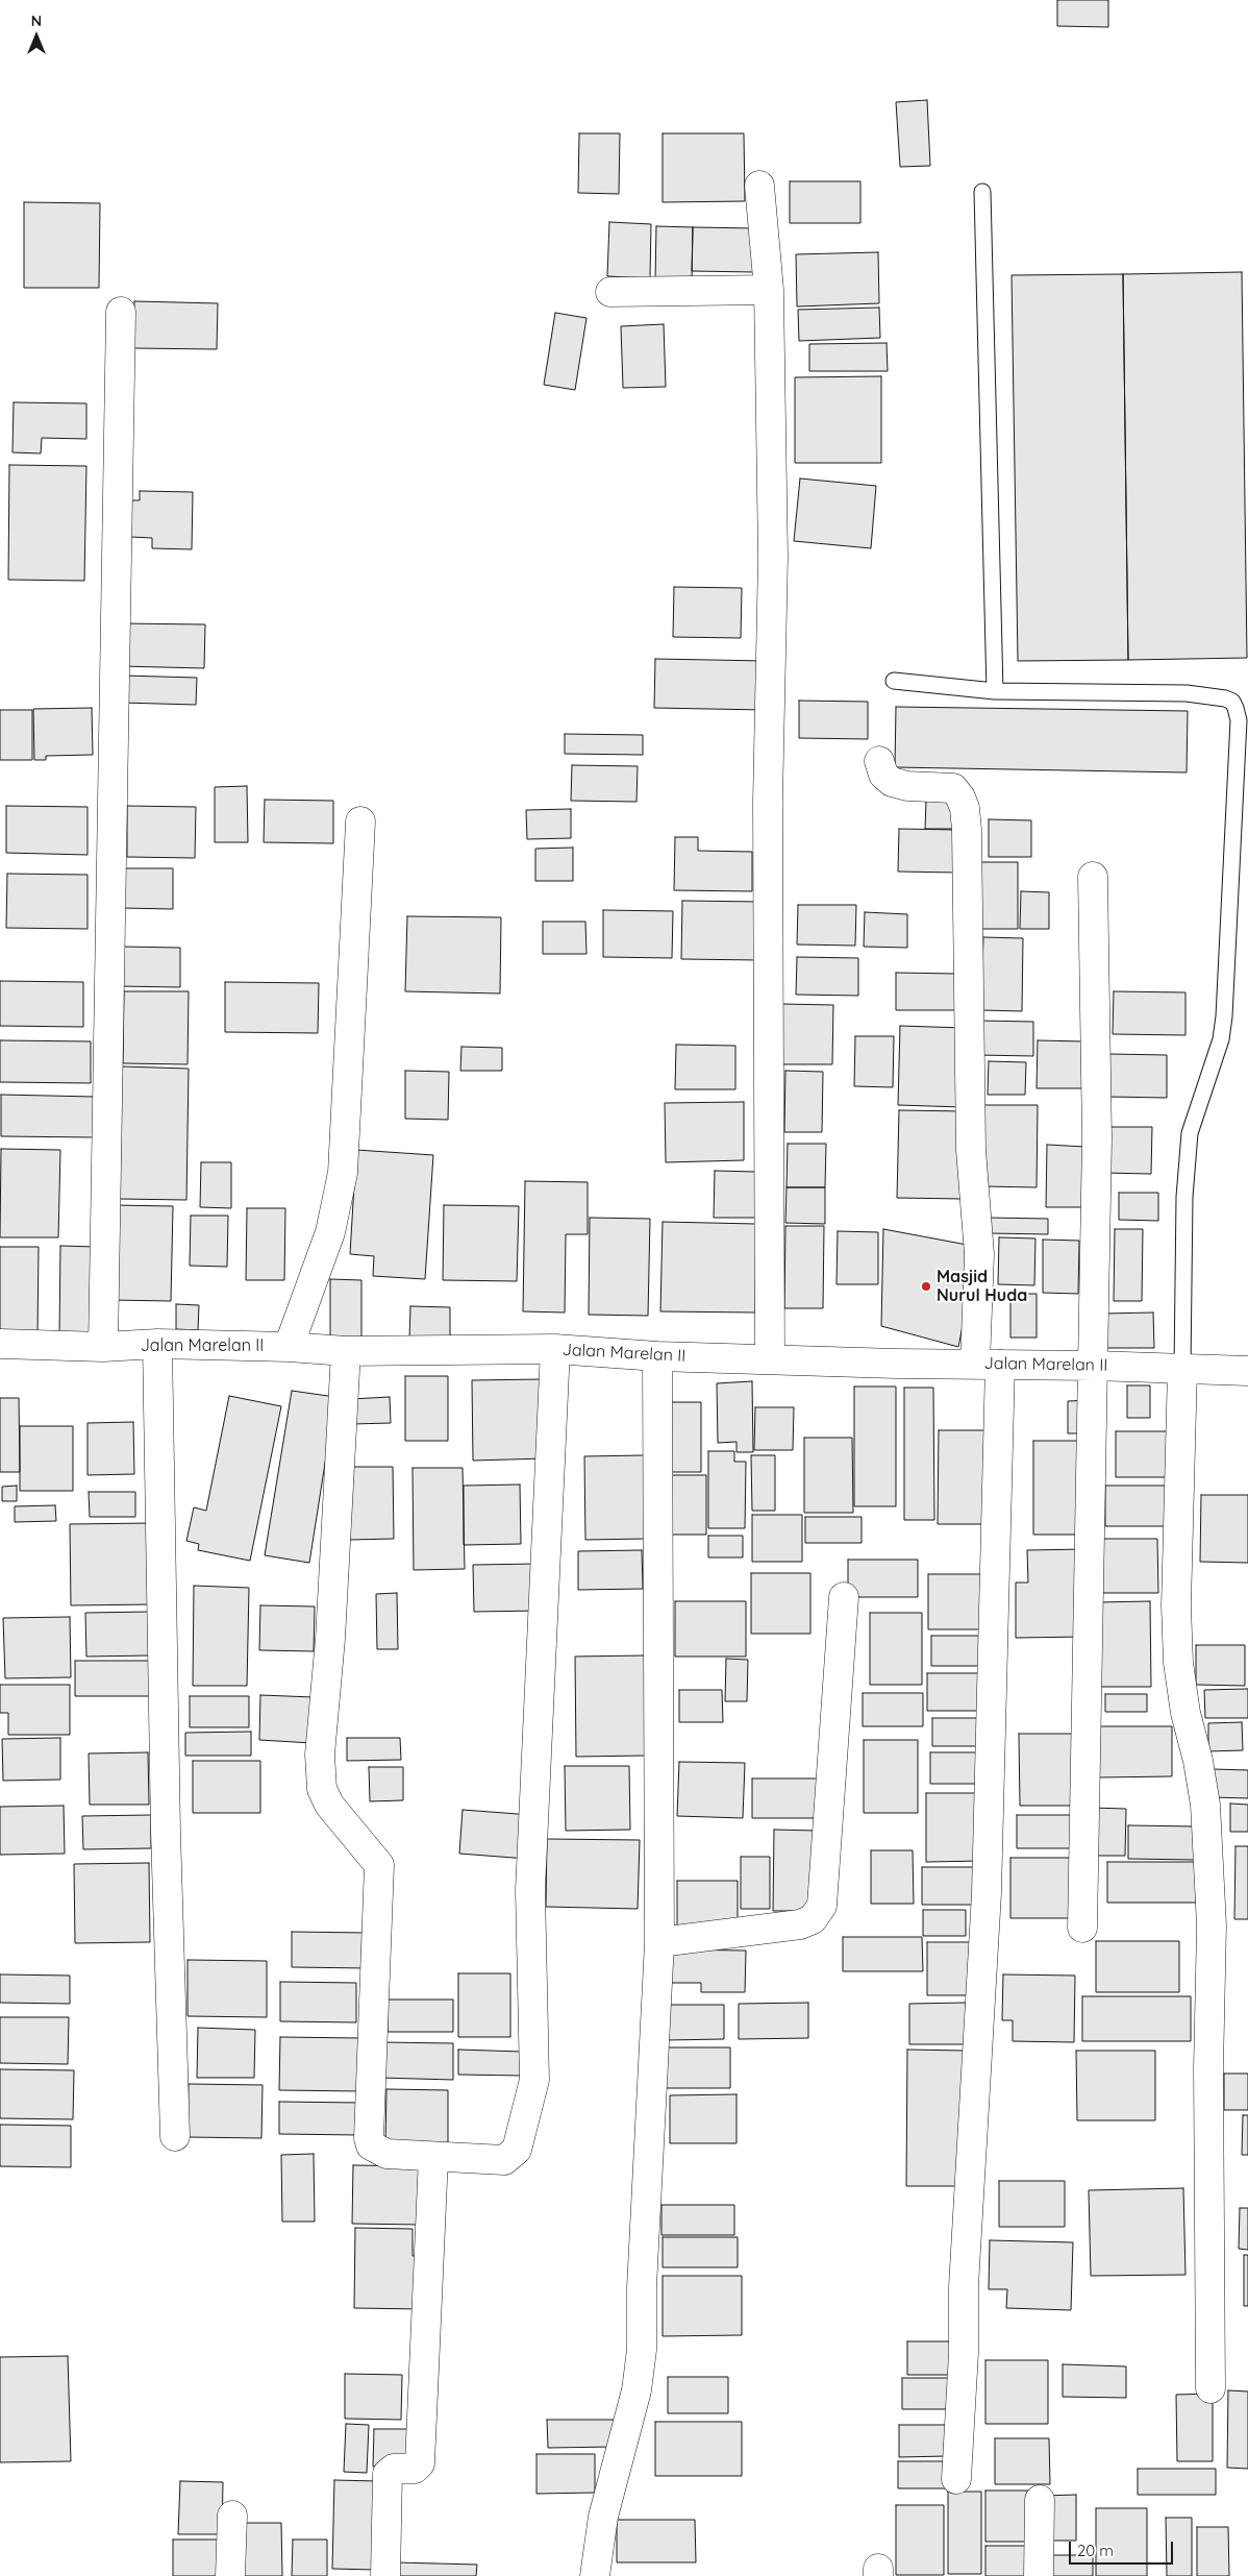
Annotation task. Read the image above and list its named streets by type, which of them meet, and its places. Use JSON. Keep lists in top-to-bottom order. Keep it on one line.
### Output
{"streets":{"street":["Jalan Marelan II"]},"places":["Masjid Nurul Huda"],"scale_bar":"20 m","north":"top"}
